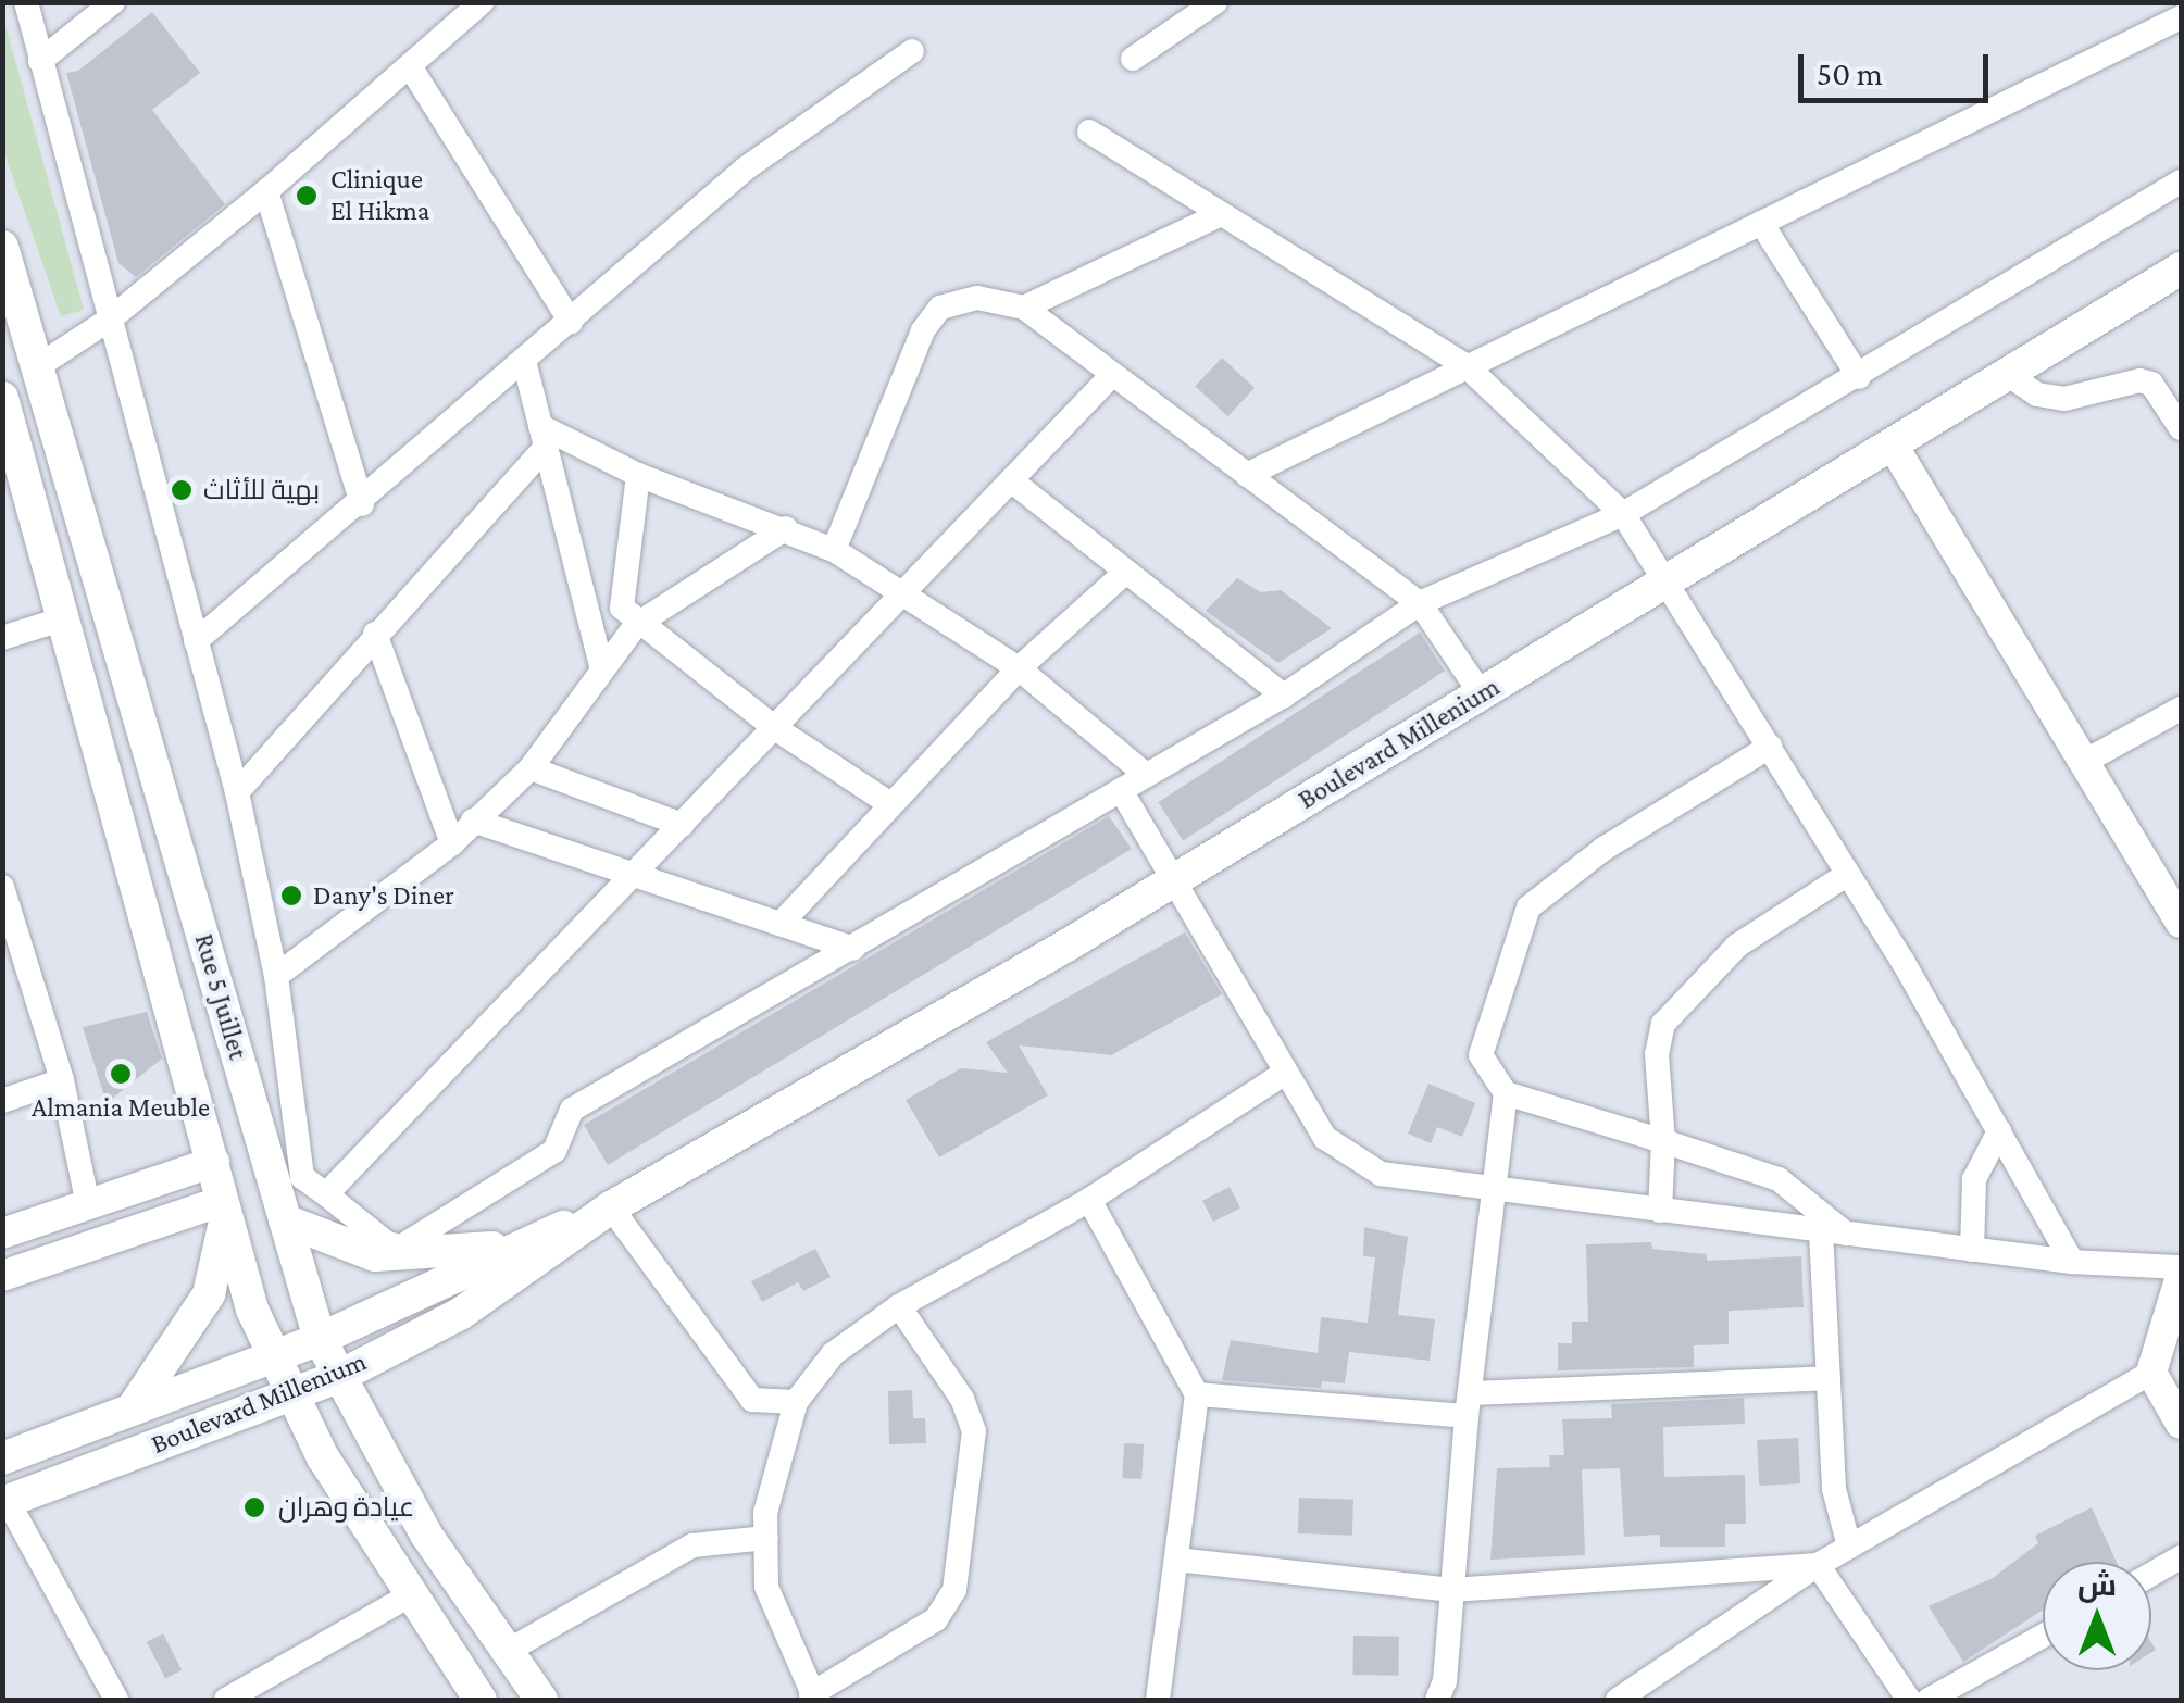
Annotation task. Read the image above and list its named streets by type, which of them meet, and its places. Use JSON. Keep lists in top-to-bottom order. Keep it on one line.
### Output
{"streets":{"main road":["Boulevard Millenium","Rue 5 Juillet"]},"crossings":[["Boulevard Millenium","Rue 5 Juillet"]],"places":["Clinique El Hikma","بهية للأثاث","Dany's Diner","Almania Meuble","عيادة وهران"],"scale_bar":"50 m","north":"top"}
